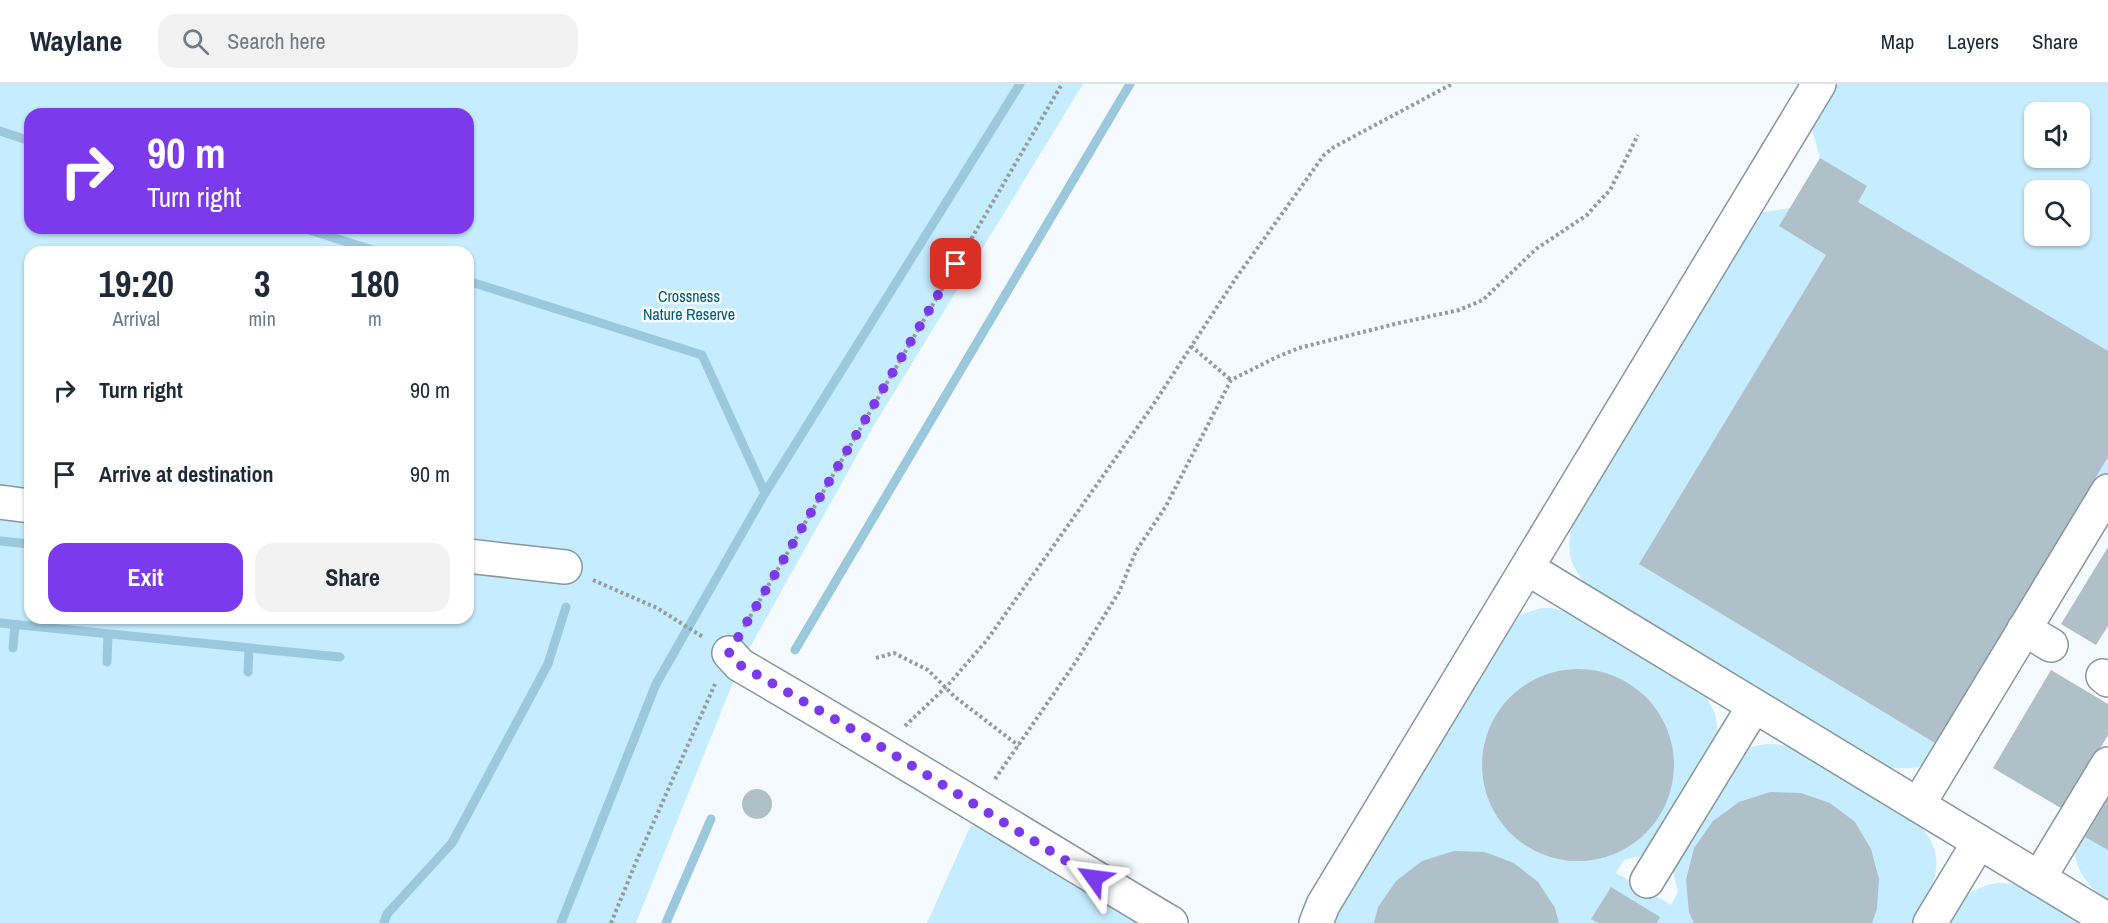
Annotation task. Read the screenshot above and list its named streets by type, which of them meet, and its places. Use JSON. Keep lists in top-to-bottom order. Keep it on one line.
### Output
{"parks":["Crossness Nature Reserve"],"page":{"header":"Waylane","search":"Search here","nav":["Map","Layers","Share"],"turn":["90 m","Turn right"],"eta":["19:20","Arrival","3","min","180","m"],"list":[{"name":"Turn right","value":"90 m"},{"name":"Arrive at destination","value":"90 m"}],"buttons":["Exit","Share"]}}
